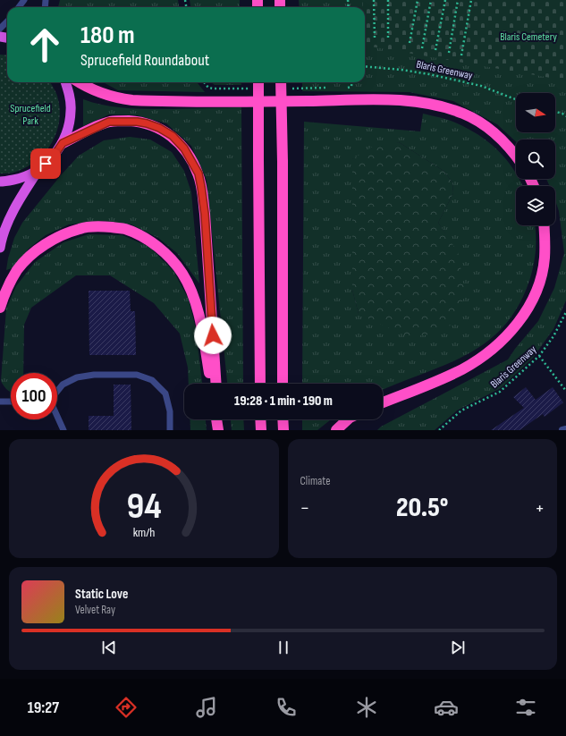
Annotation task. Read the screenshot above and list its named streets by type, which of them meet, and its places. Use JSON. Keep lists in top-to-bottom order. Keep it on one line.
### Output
{"streets":{"path":["Blaris Greenway"]},"parks":["Blaris Cemetery","Sprucefield Park"],"north":"right","page":{"turn":["180 m","Sprucefield Roundabout"],"limit":"100","trip":"19:28 · 1 min · 190 m","tile":"Climate","heat":["−","20.5°","+"],"song":["Static Love","Velvet Ray"],"tabs":"19:27","gauge":["94","km/h"]}}
